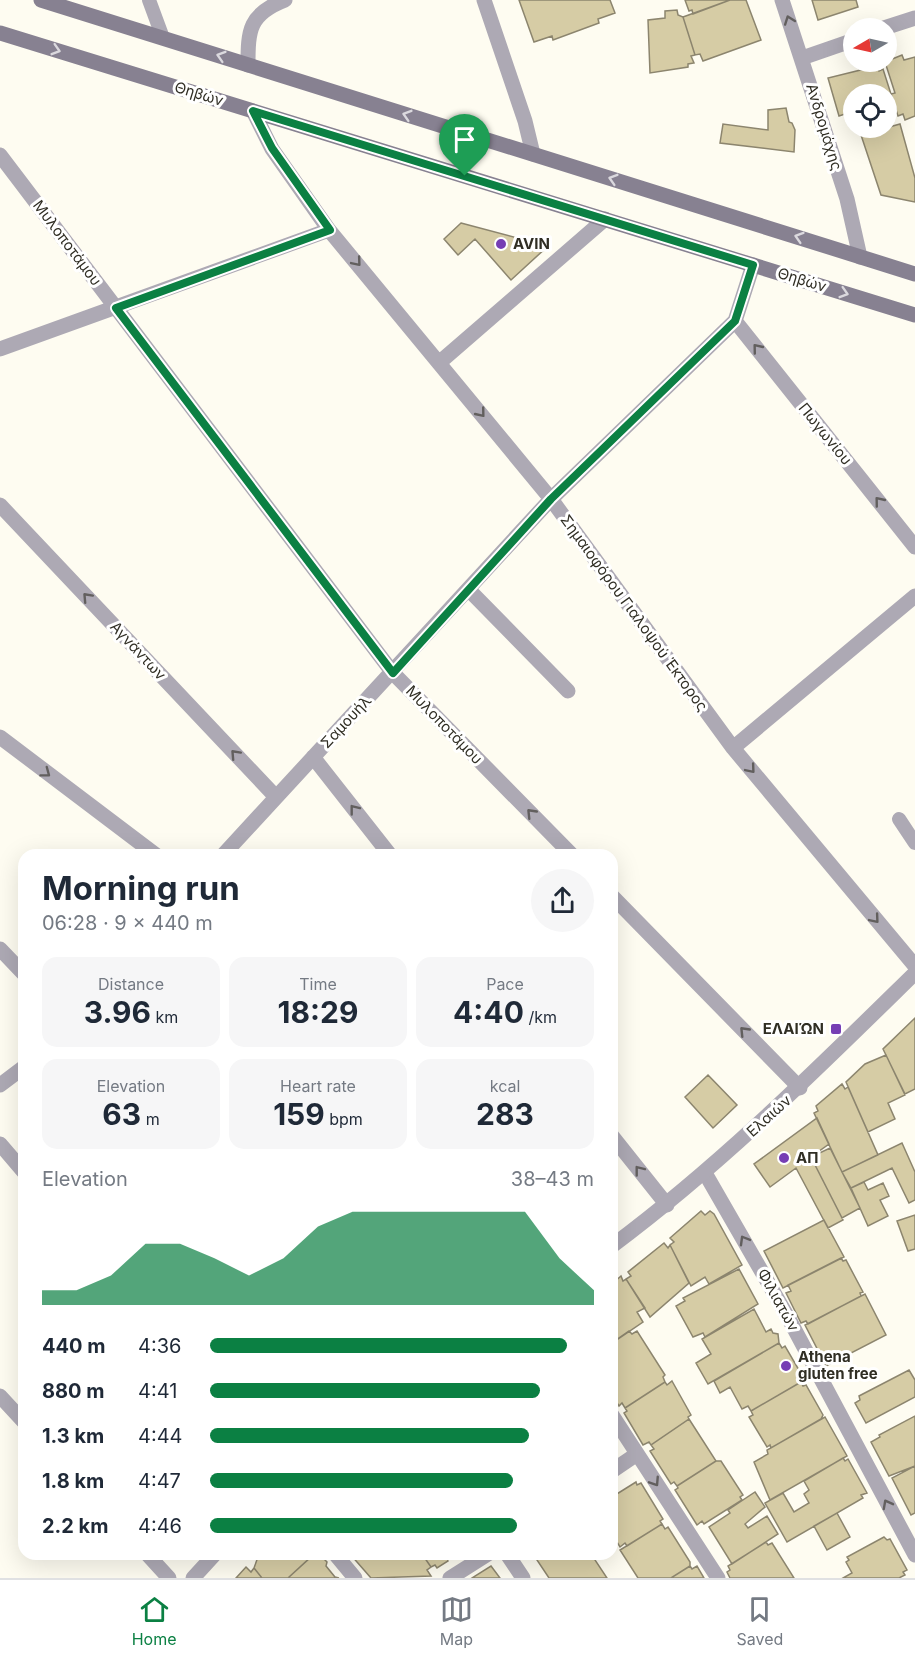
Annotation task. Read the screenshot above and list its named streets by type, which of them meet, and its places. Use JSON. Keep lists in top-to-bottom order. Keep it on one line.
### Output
{"streets":{"main road":["Θηβών"],"street":["Ανδρομάχης","Μυλοποτάμου","Πωγωνίου","Σημαιοφόρου Γιαλοψού Έκτορος","Αγνάντων","Σαμουήλ","Ελαιών","Φιλιατών"]},"crossings":[["Θηβών","Σημαιοφόρου Γιαλοψού Έκτορος"],["Θηβών","Σαμουήλ"],["Μυλοποτάμου","Σαμουήλ"],["Πωγωνίου","Σαμουήλ"],["Σημαιοφόρου Γιαλοψού Έκτορος","Σαμουήλ"],["Αγνάντων","Σαμουήλ"],["Ελαιών","Φιλιατών"]],"one_way":["Πωγωνίου","Σημαιοφόρου Γιαλοψού Έκτορος","Αγνάντων","Φιλιατών"],"places":{"other":["AVIN","ΑΠ","Athena gluten free"],"transit":["ΕΛΑΙΏΝ"]},"north":"left","page":{"heading":["Morning run","06:28 · 9 × 440 m"],"stats":[["Distance","3.96 km"],["Time","18:29"],["Pace","4:40 /km"],["Elevation","63 m"],["Heart rate","159 bpm"],["kcal","283"]],"chart":["Elevation","38–43 m"],"list":[{"name":"440 m","note":"4:36"},{"name":"880 m","note":"4:41"},{"name":"1.3 km","note":"4:44"},{"name":"1.8 km","note":"4:47"},{"name":"2.2 km","note":"4:46"}],"tabs":["Home","Map","Saved"]}}
